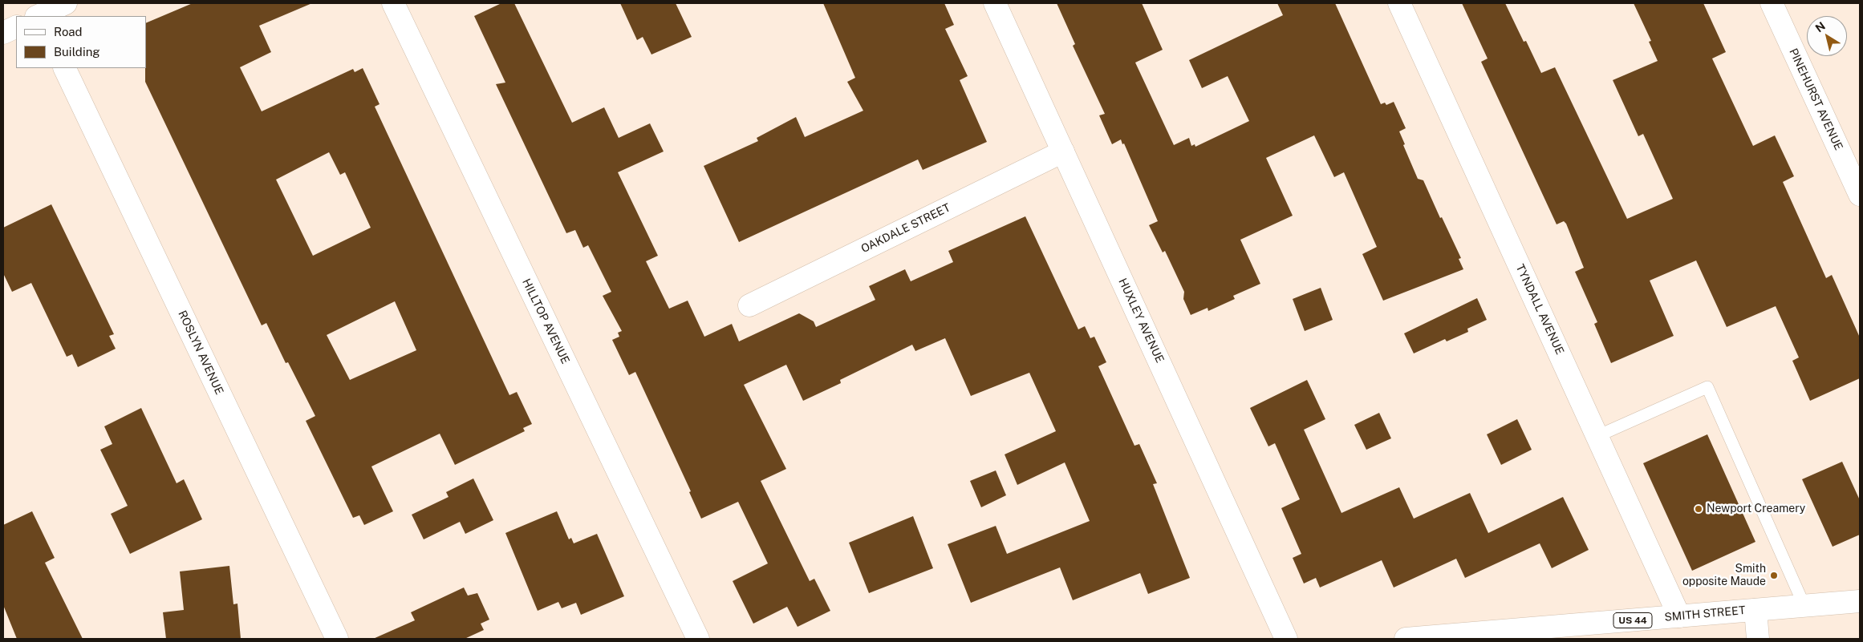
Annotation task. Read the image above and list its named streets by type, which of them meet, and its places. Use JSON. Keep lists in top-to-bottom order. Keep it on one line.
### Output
{"streets":{"street":["PINEHURST AVENUE","OAKDALE STREET","TYNDALL AVENUE","HUXLEY AVENUE","HILLTOP AVENUE","ROSLYN AVENUE","SMITH STREET","US 44"]},"crossings":[["OAKDALE STREET","HUXLEY AVENUE"],["TYNDALL AVENUE","SMITH STREET"]],"places":["Newport Creamery","Smith opposite Maude"],"legend":["Road","Building"],"north":"top left"}
